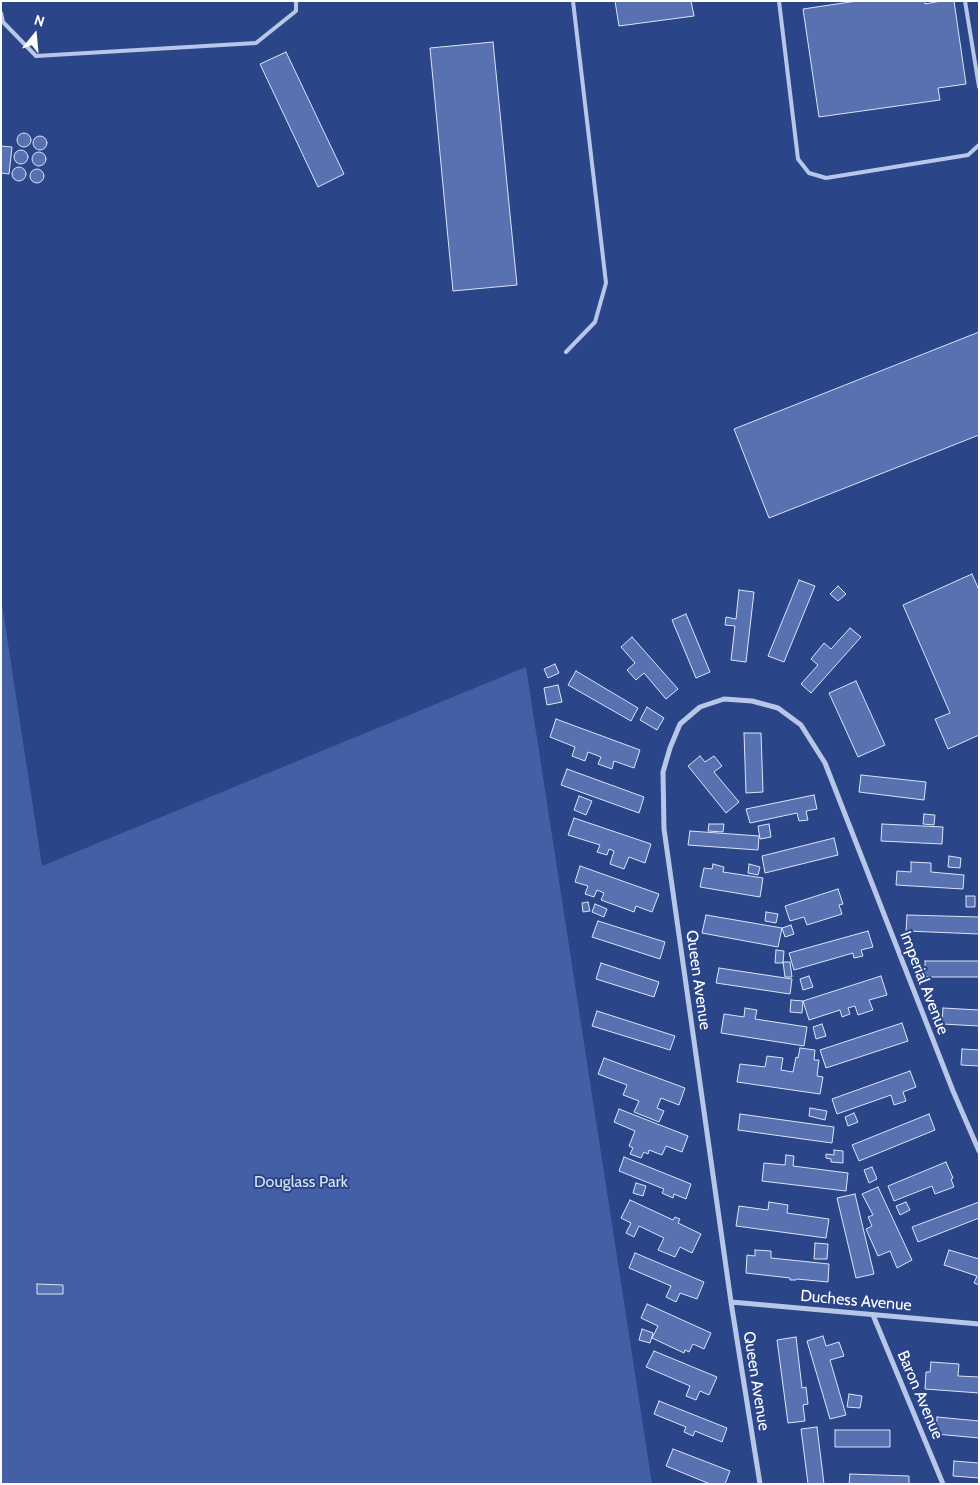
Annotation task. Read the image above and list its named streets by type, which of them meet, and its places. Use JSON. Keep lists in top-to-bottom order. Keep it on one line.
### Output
{"streets":{"street":["Queen Avenue","Imperial Avenue","Duchess Avenue","Baron Avenue"]},"crossings":[["Queen Avenue","Imperial Avenue"],["Queen Avenue","Duchess Avenue"],["Duchess Avenue","Baron Avenue"]],"parks":["Douglass Park"],"north":"top"}
